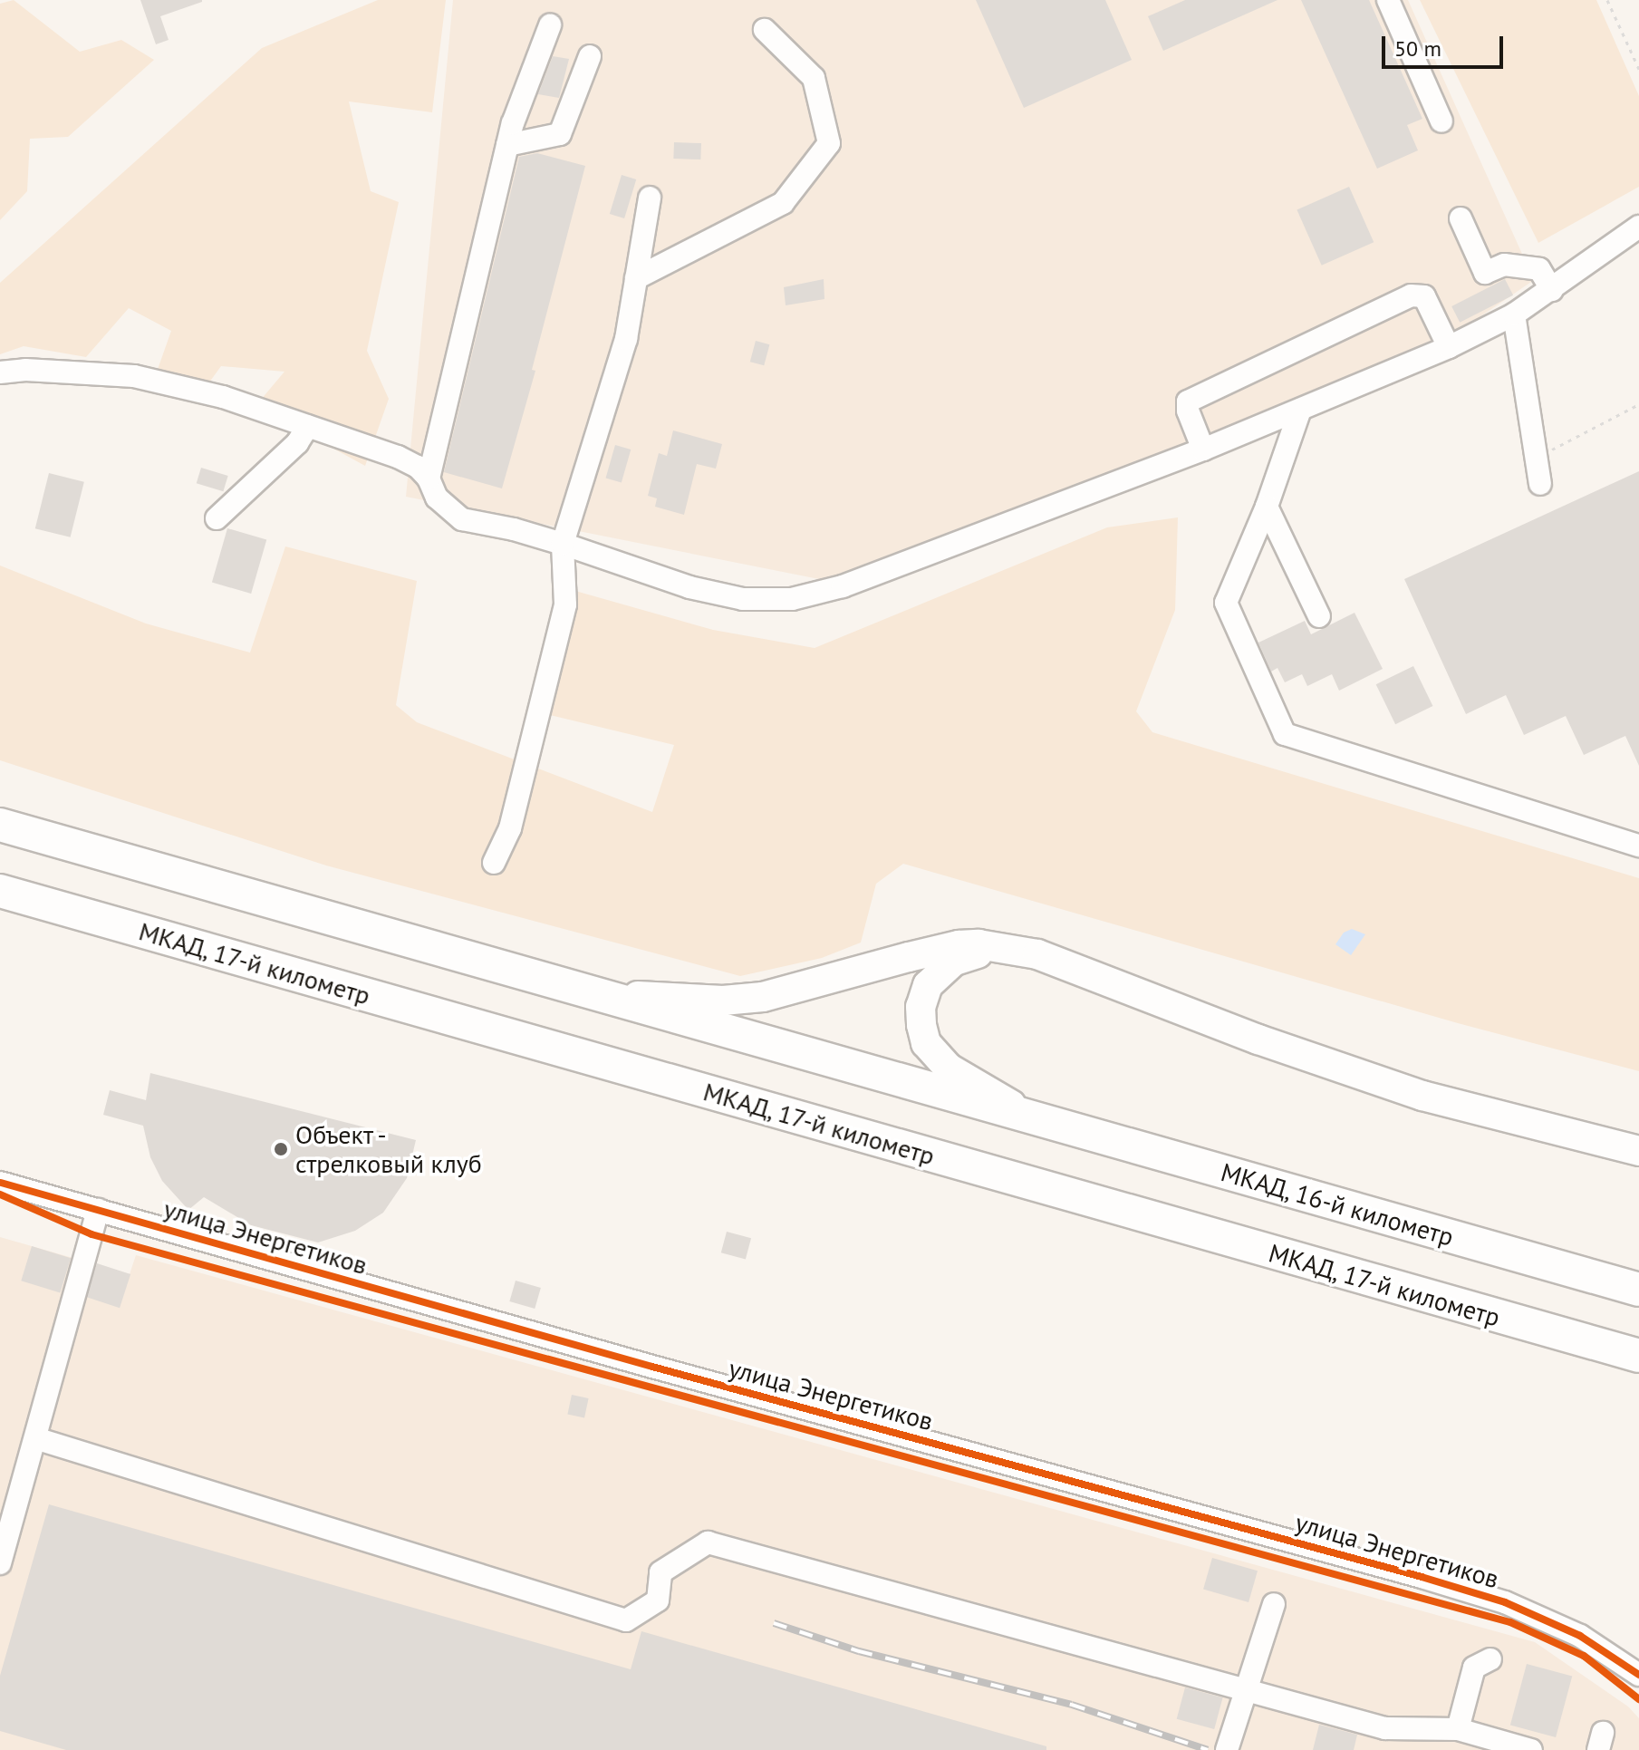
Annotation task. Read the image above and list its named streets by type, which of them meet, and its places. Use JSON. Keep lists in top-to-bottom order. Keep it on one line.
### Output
{"streets":{"highway":["МКАД, 17-й километр","МКАД, 16-й километр"],"street":["улица Энергетиков"]},"places":["Объект - стрелковый клуб"],"scale_bar":"50 m"}
